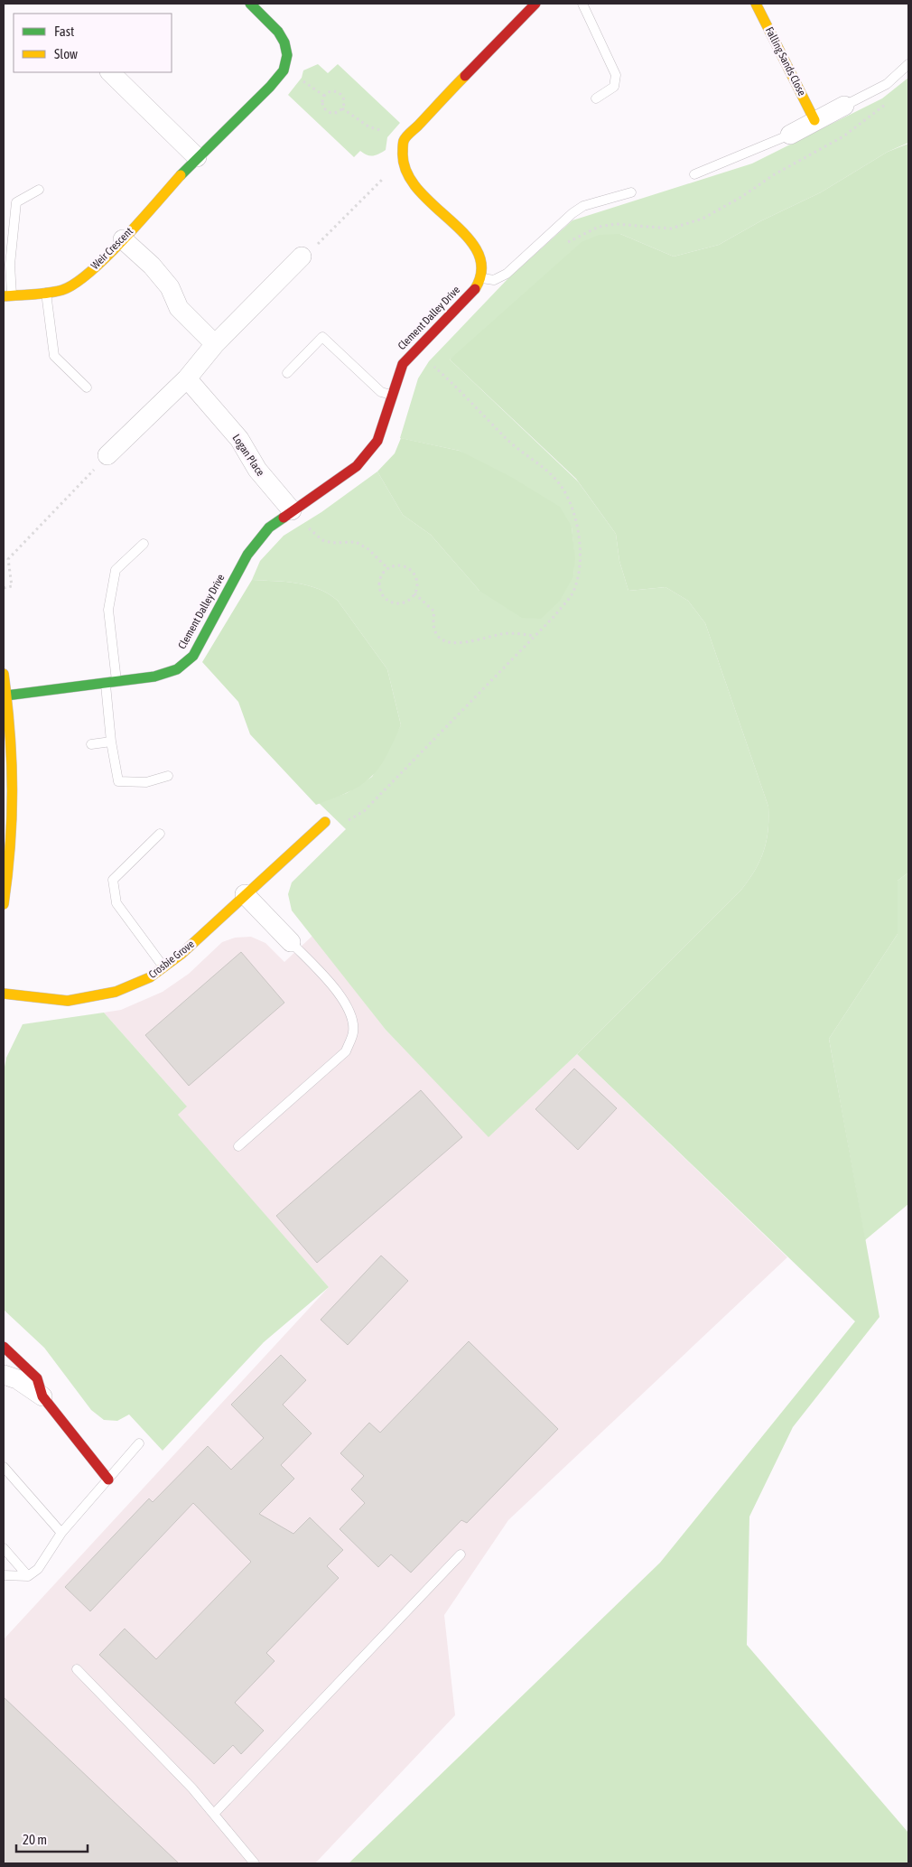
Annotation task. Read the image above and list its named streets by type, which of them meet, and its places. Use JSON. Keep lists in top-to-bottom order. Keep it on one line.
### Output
{"streets":{"street":["Falling Sands Close","Weir Crescent","Clement Dalley Drive","Logan Place","Crosbie Grove"]},"crossings":[["Clement Dalley Drive","Logan Place"]],"legend":["Fast","Slow"],"scale_bar":"20 m"}
